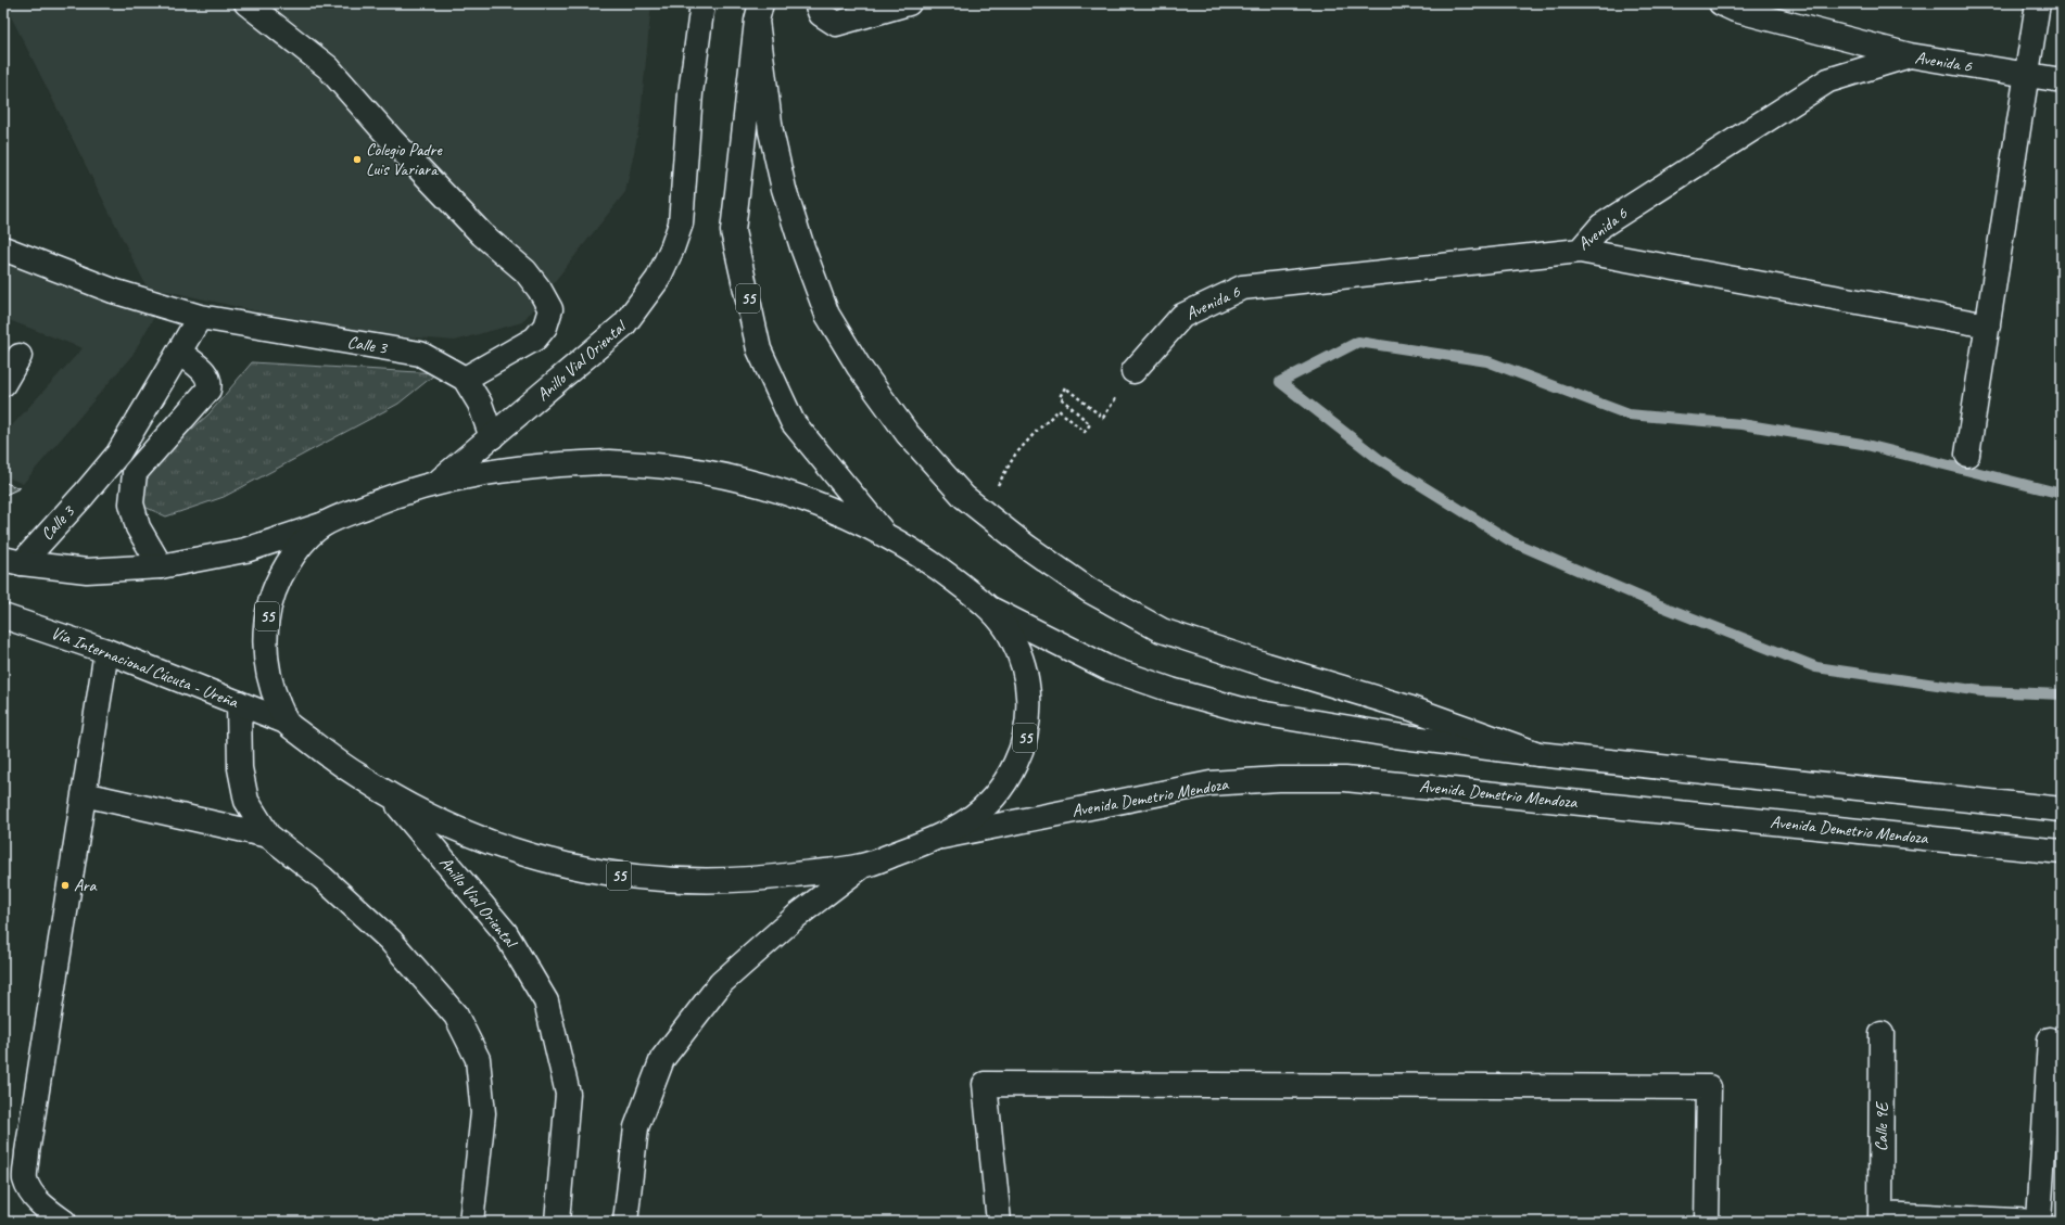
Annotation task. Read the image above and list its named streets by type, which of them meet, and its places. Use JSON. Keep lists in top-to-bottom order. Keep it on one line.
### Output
{"streets":{"main road":["Avenida 6","55","Calle 3","Anillo Vial Oriental","Vía Internacional Cúcuta - Ureña","Avenida Demetrio Mendoza","Calle 9E"]},"crossings":[["55","Anillo Vial Oriental"],["55","Vía Internacional Cúcuta - Ureña"],["55","Avenida Demetrio Mendoza"],["Calle 3","Anillo Vial Oriental"]],"places":["Colegio Padre Luis Variara","Ara"]}
